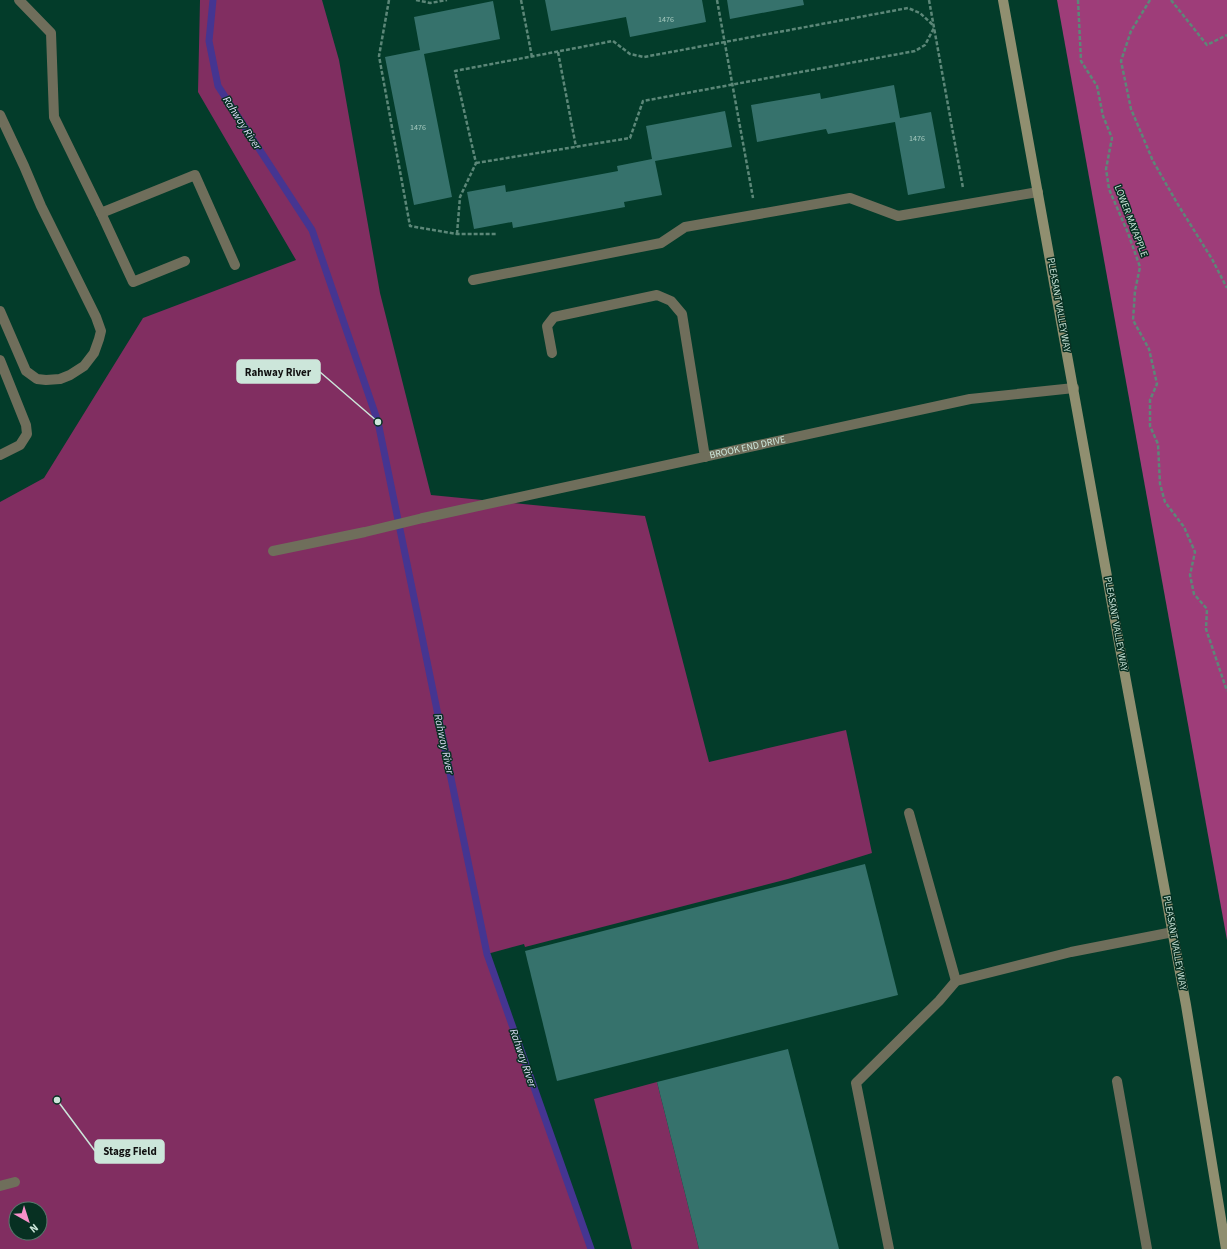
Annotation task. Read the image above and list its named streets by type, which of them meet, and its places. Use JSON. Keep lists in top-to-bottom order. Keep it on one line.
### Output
{"streets":{"main road":["PLEASANT VALLEY WAY"],"street":["BROOK END DRIVE"],"path":["LOWER MAYAPPLE"]},"crossings":[["PLEASANT VALLEY WAY","BROOK END DRIVE"]],"water":["Rahway River"],"places":["Rahway River","Stagg Field"],"house_numbers":["1476","1476","1476"],"north":"bottom right"}
